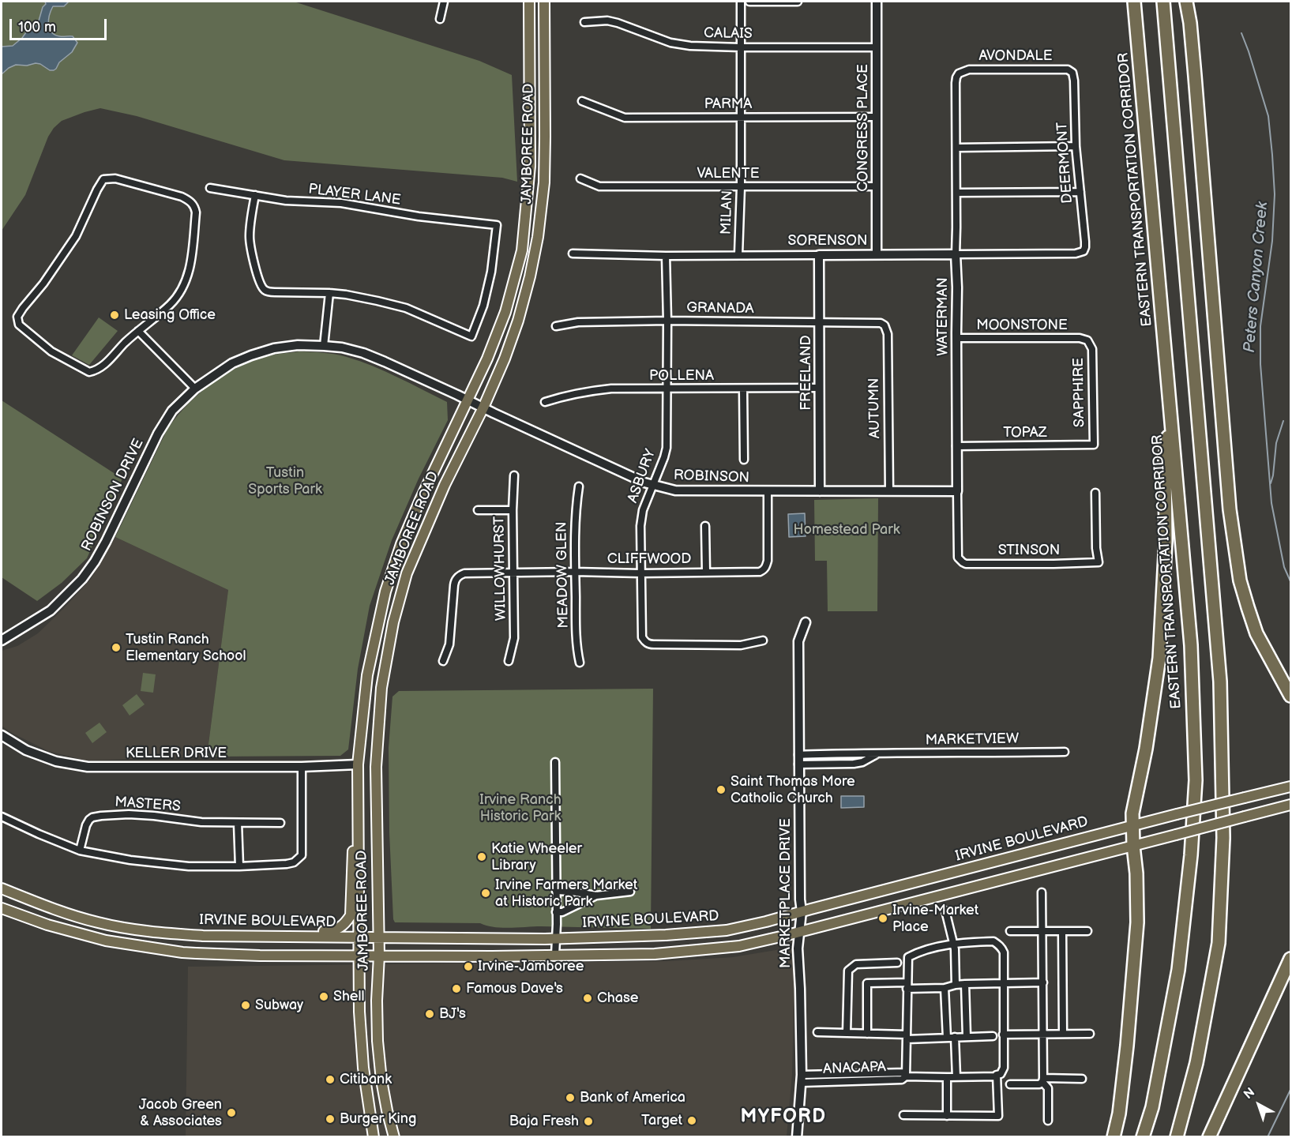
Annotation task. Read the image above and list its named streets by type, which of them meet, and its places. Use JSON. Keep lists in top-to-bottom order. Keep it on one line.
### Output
{"streets":{"highway":["EASTERN TRANSPORTATION CORRIDOR"],"main road":["JAMBOREE ROAD","IRVINE BOULEVARD"],"street":["CALAIS","AVONDALE","PARMA","CONGRESS PLACE","DEERMONT","VALENTE","PLAYER LANE","MILAN","SORENSON","GRANADA","WATERMAN","MOONSTONE","FREELAND","POLLENA","SAPPHIRE","AUTUMN","TOPAZ","ASBURY","ROBINSON","ROBINSON DRIVE","STINSON","CLIFFWOOD","WILLOWHURST","MEADOW GLEN","MARKETVIEW","KELLER DRIVE","MASTERS","MARKETPLACE DRIVE","ANACAPA"]},"crossings":[["CALAIS","CONGRESS PLACE"],["CALAIS","MILAN"],["AVONDALE","DEERMONT"],["AVONDALE","WATERMAN"],["PARMA","CONGRESS PLACE"],["PARMA","MILAN"],["CONGRESS PLACE","VALENTE"],["CONGRESS PLACE","SORENSON"],["JAMBOREE ROAD","ROBINSON"],["JAMBOREE ROAD","ROBINSON DRIVE"],["JAMBOREE ROAD","KELLER DRIVE"],["JAMBOREE ROAD","IRVINE BOULEVARD"],["DEERMONT","SORENSON"],["VALENTE","MILAN"],["MILAN","SORENSON"],["SORENSON","WATERMAN"],["SORENSON","FREELAND"],["SORENSON","ASBURY"],["GRANADA","FREELAND"],["GRANADA","AUTUMN"],["GRANADA","ASBURY"],["WATERMAN","MOONSTONE"],["WATERMAN","TOPAZ"],["WATERMAN","ROBINSON"],["WATERMAN","STINSON"],["MOONSTONE","SAPPHIRE"],["FREELAND","POLLENA"],["FREELAND","ROBINSON"],["POLLENA","ASBURY"],["SAPPHIRE","TOPAZ"],["AUTUMN","ROBINSON"],["ASBURY","ROBINSON"],["ASBURY","CLIFFWOOD"],["ROBINSON","ROBINSON DRIVE"],["ROBINSON","CLIFFWOOD"],["CLIFFWOOD","WILLOWHURST"],["CLIFFWOOD","MEADOW GLEN"],["MARKETVIEW","MARKETPLACE DRIVE"],["IRVINE BOULEVARD","MARKETPLACE DRIVE"],["MARKETPLACE DRIVE","ANACAPA"]],"districts":["MYFORD"],"water":["Peters Canyon Creek"],"parks":["Tustin Sports Park","Homestead Park","Irvine Ranch Historic Park"],"places":["Leasing Office","Tustin Ranch Elementary School","Saint Thomas More Catholic Church","Katie Wheeler Library","Irvine Farmers Market at Historic Park","Irvine-Market Place","Irvine-Jamboree","Famous Dave's","Shell","Chase","Subway","BJ's","Citibank","Bank of America","Jacob Green & Associates","Burger King","Target","Baja Fresh"],"scale_bar":"100 m","north":"top left"}
